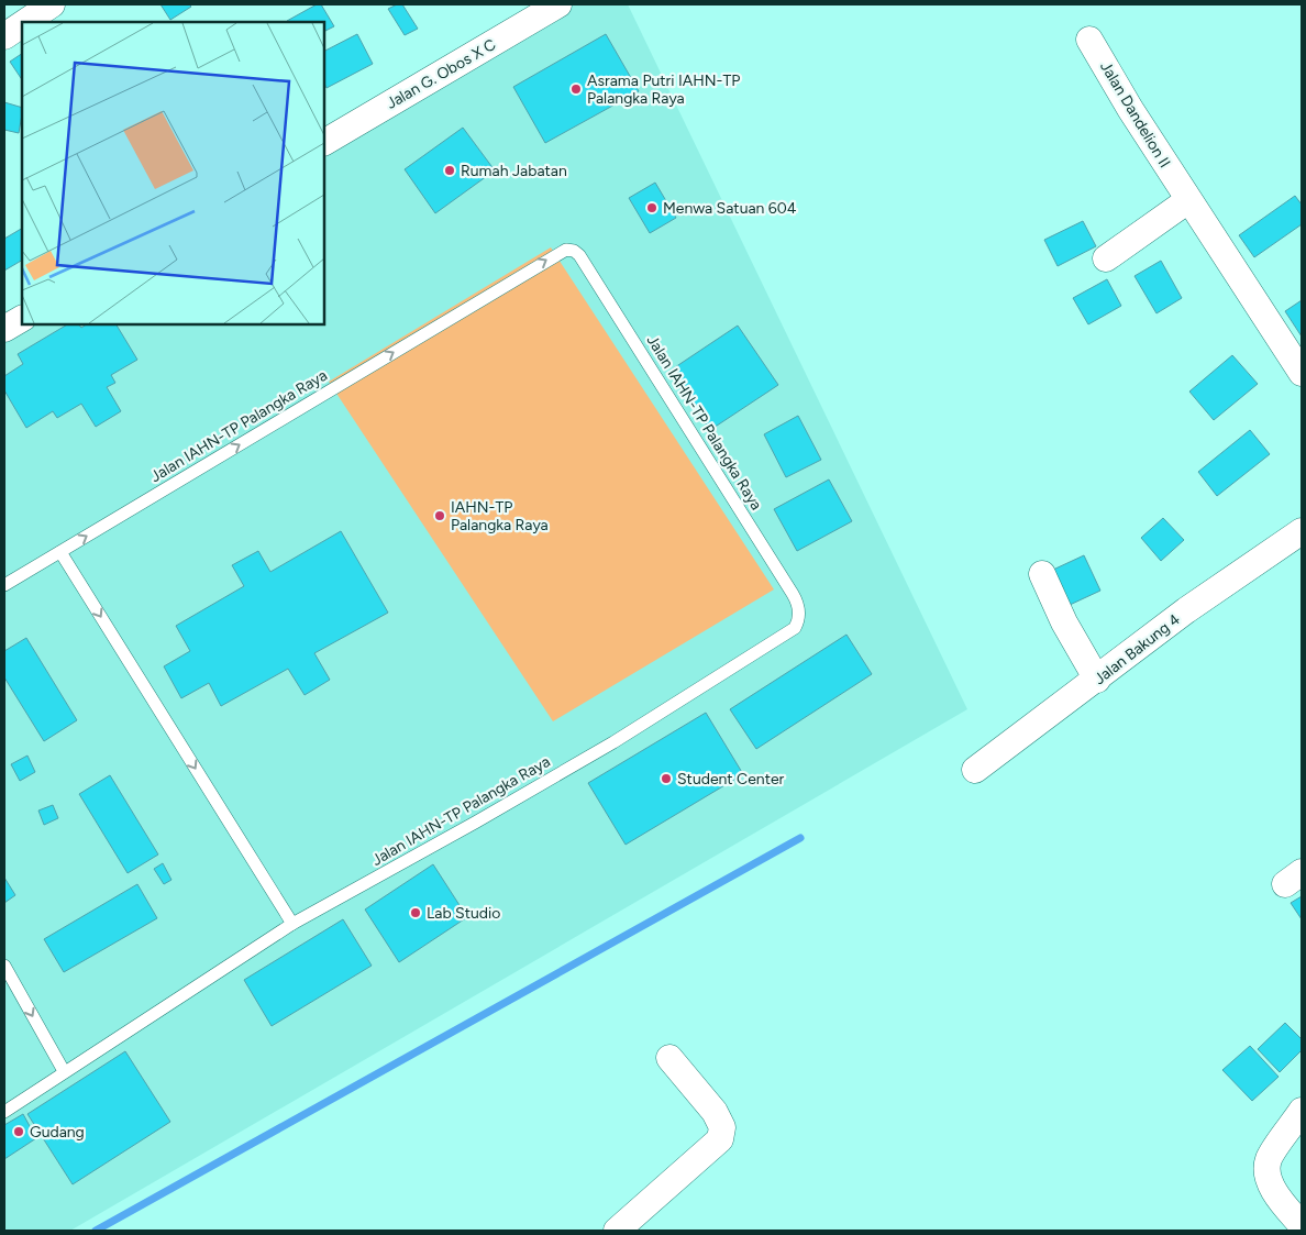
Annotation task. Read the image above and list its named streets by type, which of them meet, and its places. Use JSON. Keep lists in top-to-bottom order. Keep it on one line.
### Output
{"streets":{"street":["Jalan G. Obos X C","Jalan Dandelion II","Jalan Bakung 4"],"lane":["Jalan IAHN-TP Palangka Raya"]},"places":["Asrama Putri IAHN-TP Palangka Raya","Rumah Jabatan","Menwa Satuan 604","IAHN-TP Palangka Raya","Student Center","Lab Studio","Gudang"]}
